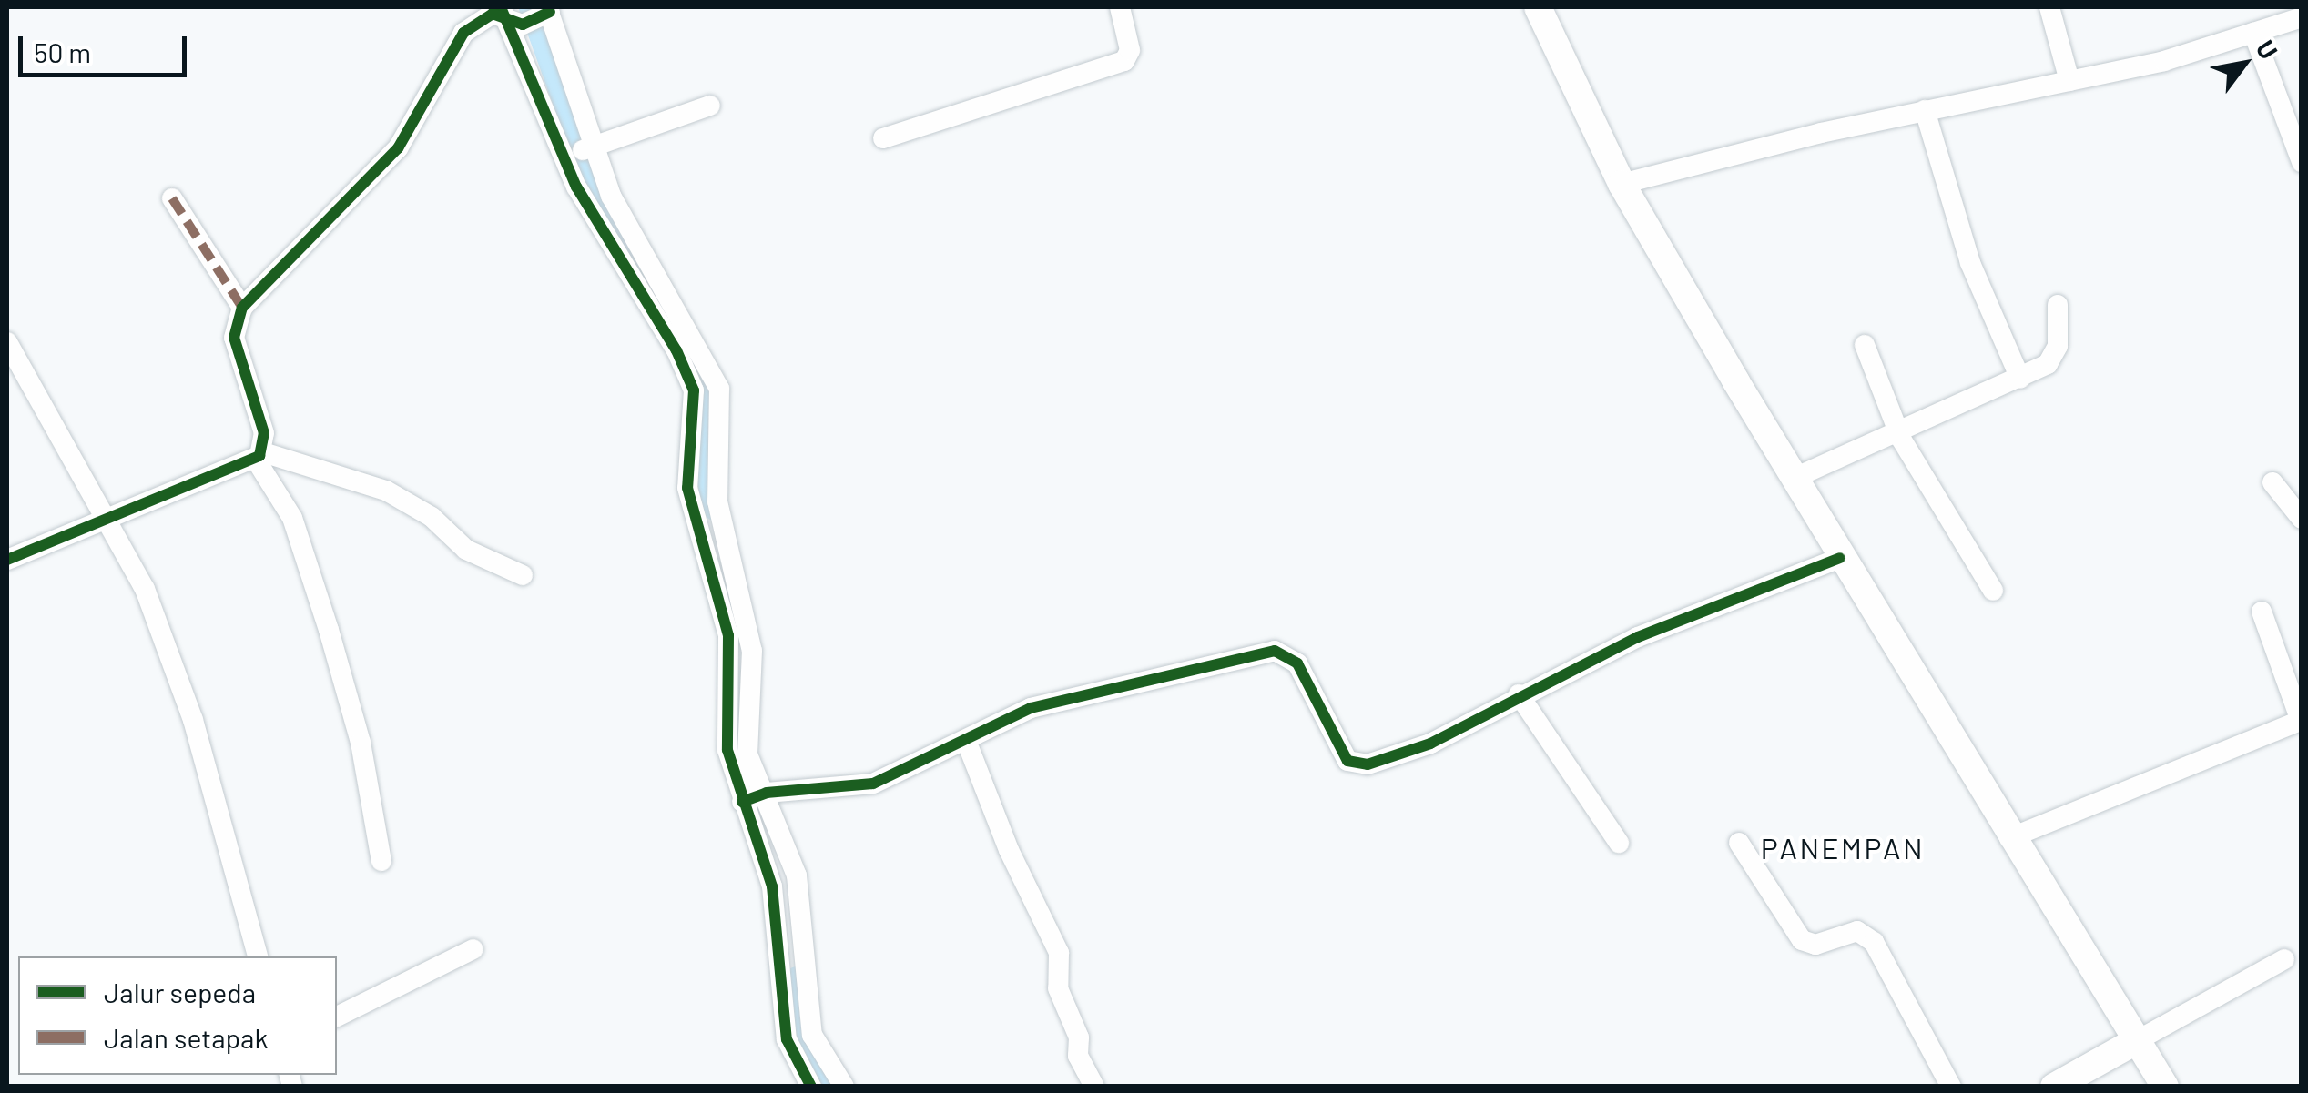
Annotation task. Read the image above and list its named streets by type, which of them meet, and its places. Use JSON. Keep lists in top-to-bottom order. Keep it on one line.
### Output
{"districts":["PANEMPAN"],"legend":["Jalur sepeda","Jalan setapak"],"scale_bar":"50 m","north":"top right"}
